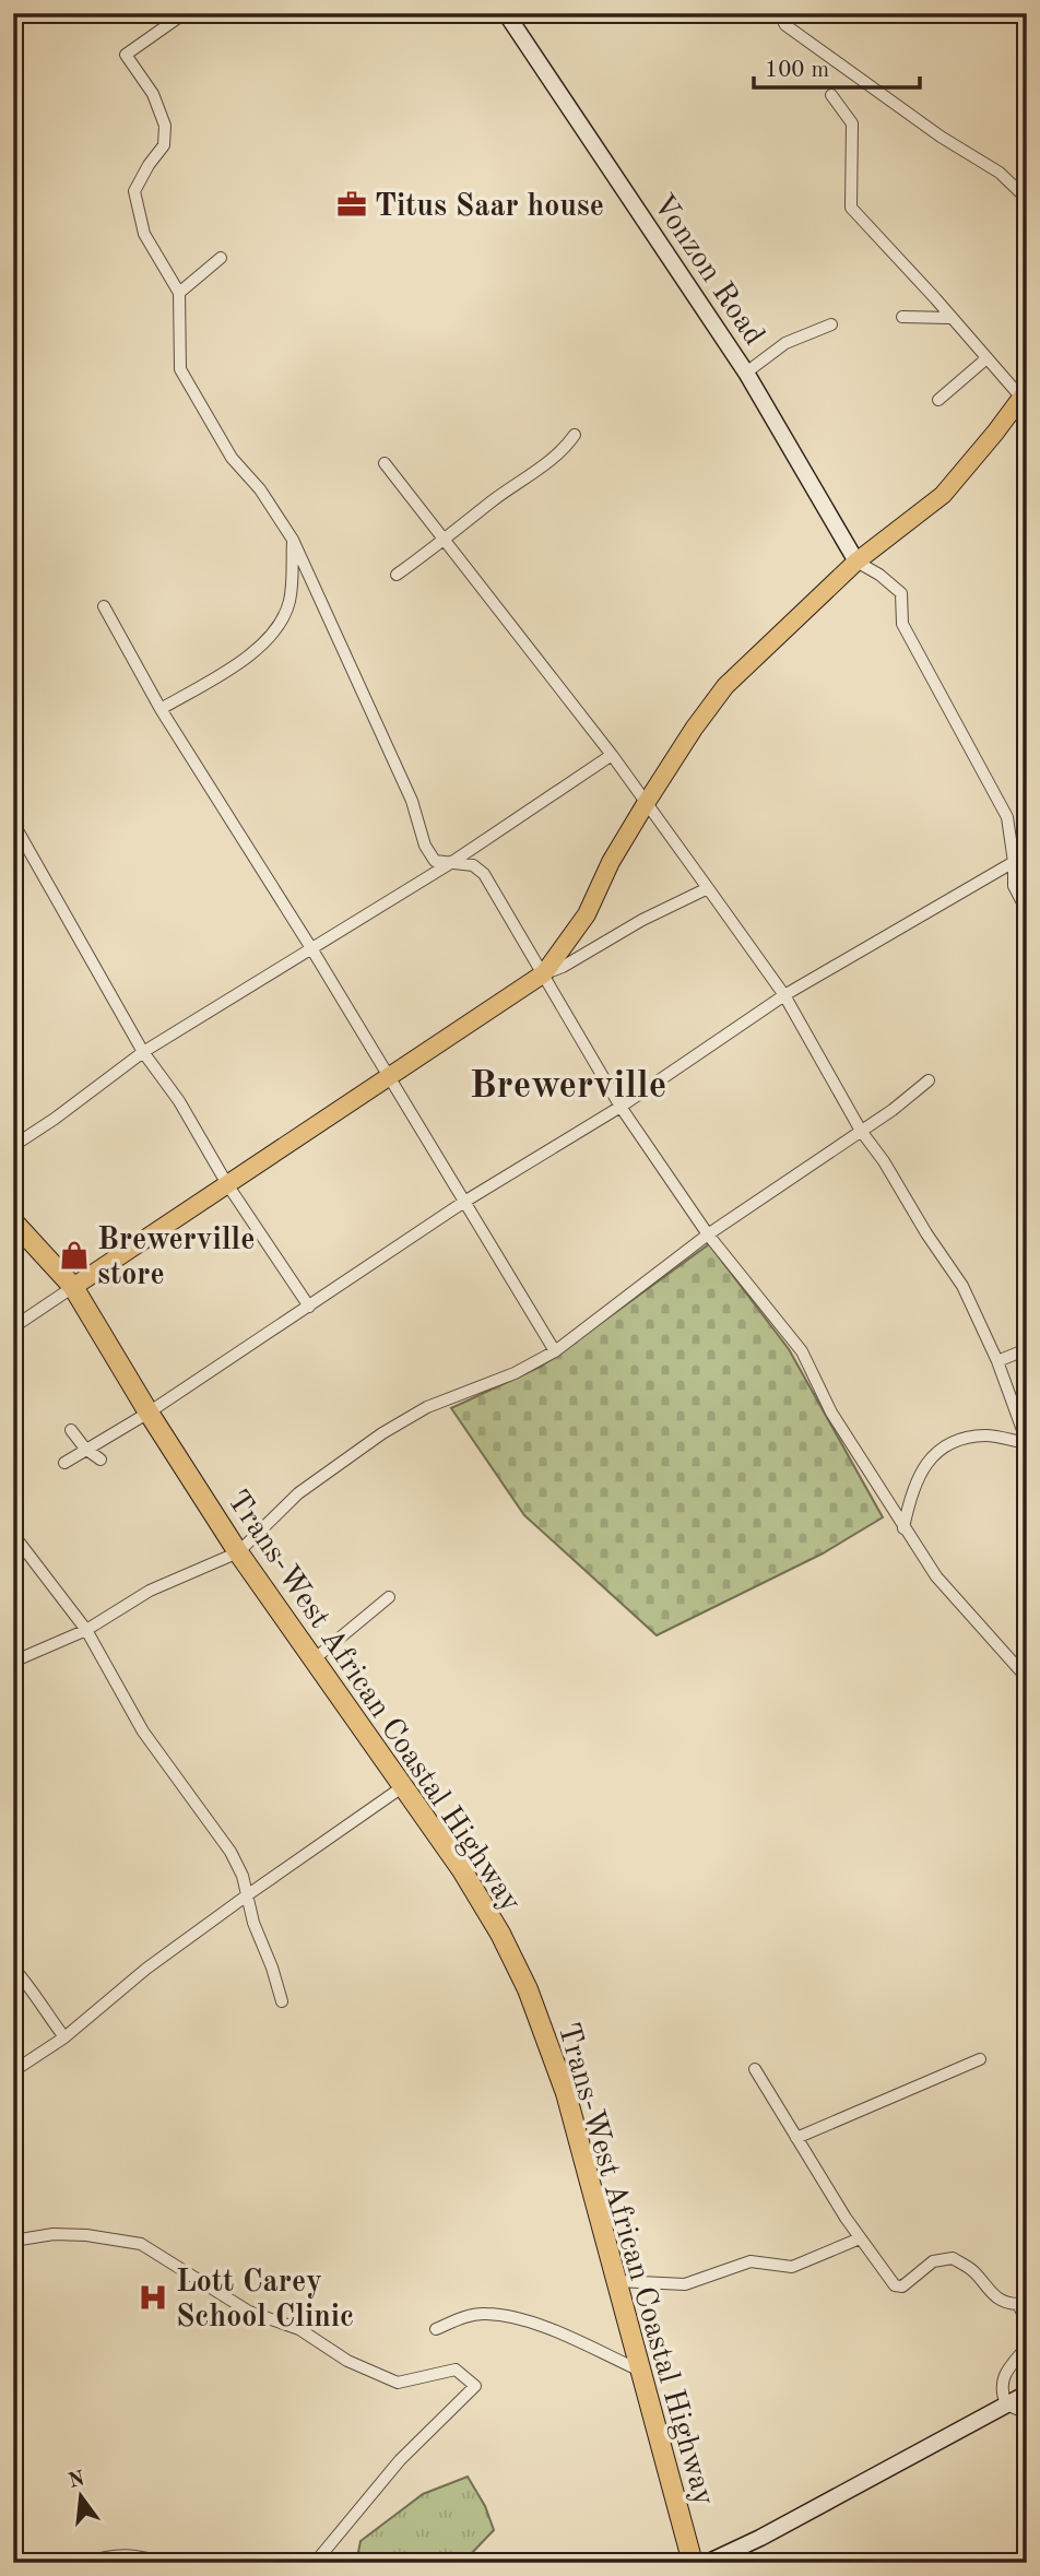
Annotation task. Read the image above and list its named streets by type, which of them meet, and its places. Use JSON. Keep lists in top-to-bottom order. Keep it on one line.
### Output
{"streets":{"highway":["Trans-West African Coastal Highway"],"street":["Vonzon Road"]},"districts":["Brewerville"],"places":{"office":["Titus Saar house"],"shop":["Brewerville store"],"hospital":["Lott Carey School Clinic"]},"scale_bar":"100 m","north":"top"}
